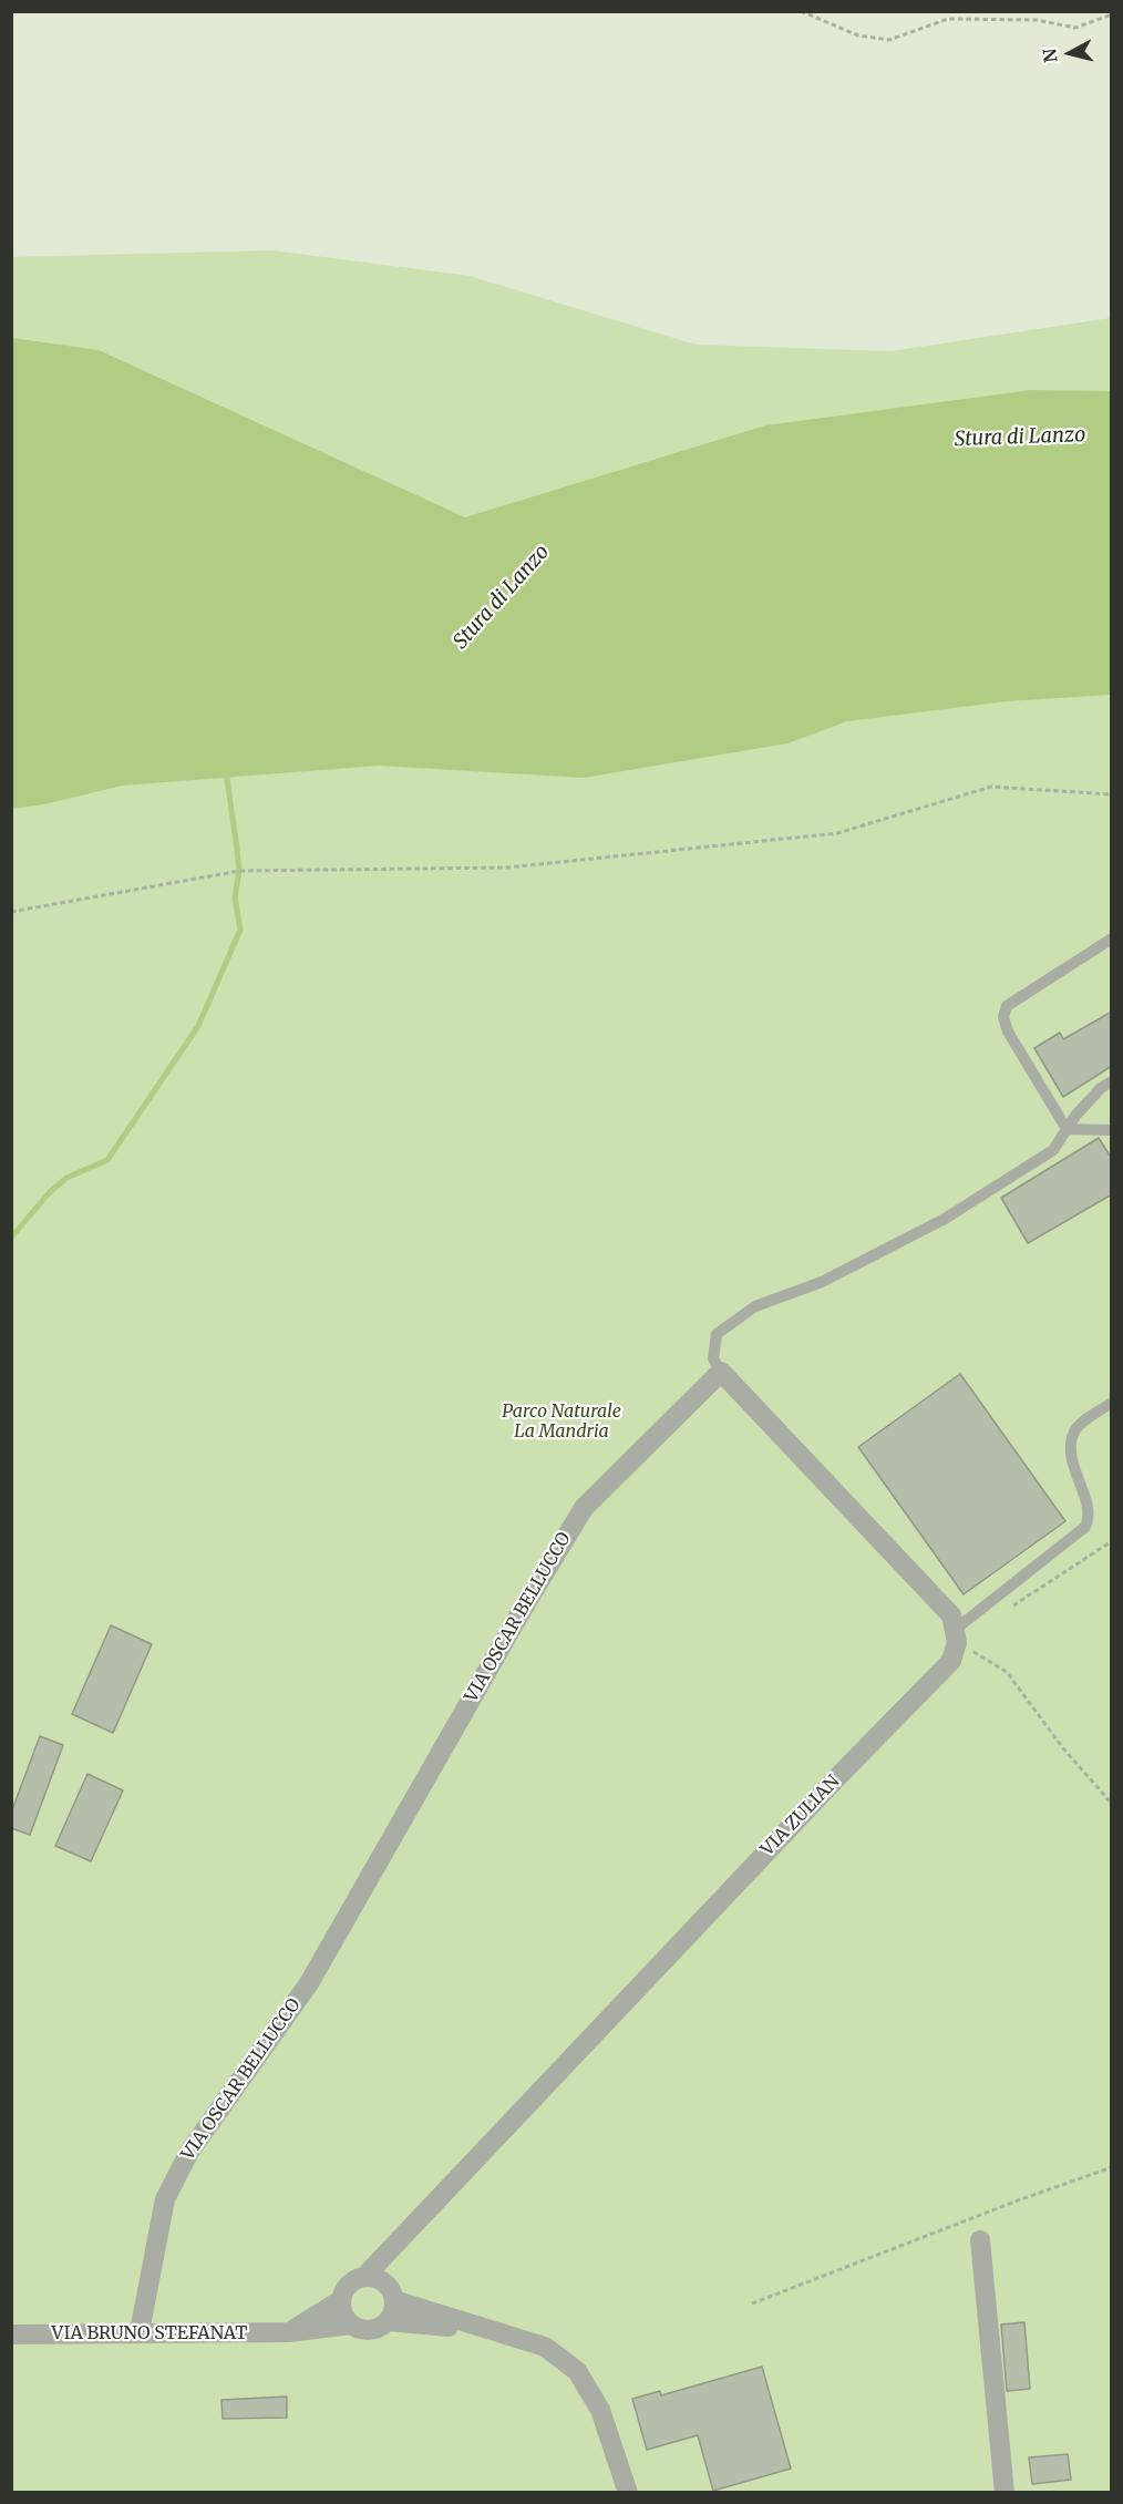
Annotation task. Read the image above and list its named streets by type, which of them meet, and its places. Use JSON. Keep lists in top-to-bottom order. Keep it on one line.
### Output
{"streets":{"street":["VIA OSCAR BELLUCCO","VIA ZULIAN","VIA BRUNO STEFANAT"]},"crossings":[["VIA OSCAR BELLUCCO","VIA BRUNO STEFANAT"],["VIA ZULIAN","VIA BRUNO STEFANAT"]],"water":["Stura di Lanzo"],"parks":["Parco Naturale La Mandria"],"north":"left"}
